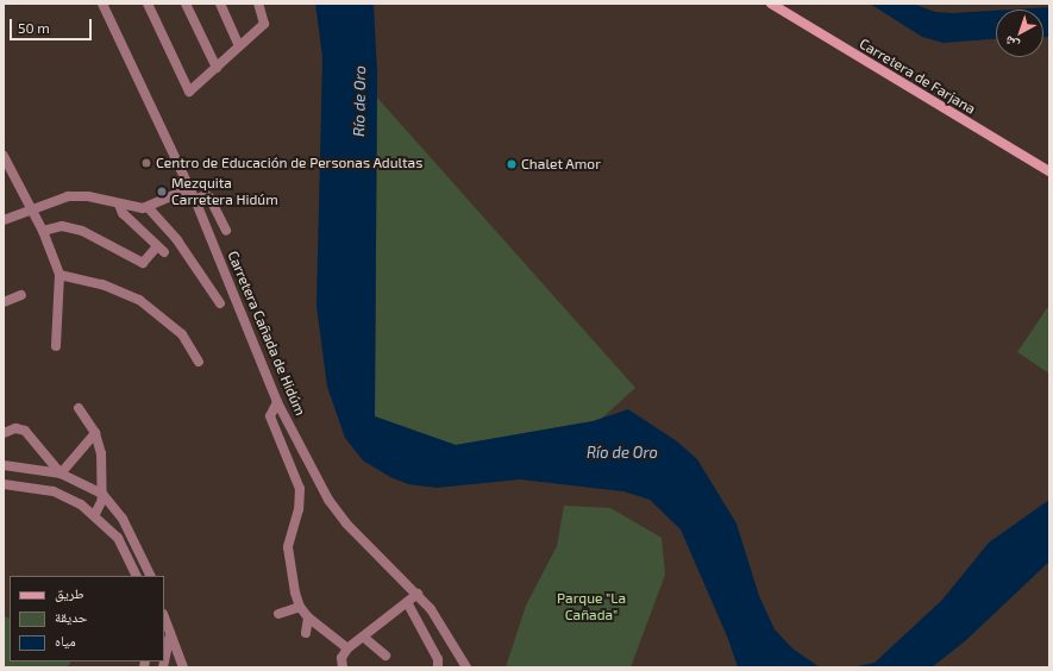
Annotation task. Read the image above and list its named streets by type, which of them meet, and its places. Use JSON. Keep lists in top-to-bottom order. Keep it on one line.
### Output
{"streets":{"main road":["Carretera de Farjana"],"street":["Carretera Cañada de Hidúm"]},"water":["Río de Oro"],"parks":["Parque \"La Cañada\""],"places":["Centro de Educación de Personas Adultas","Chalet Amor","Mezquita Carretera Hidúm"],"legend":["طريق","حديقة","مياه"],"scale_bar":"50 m","north":"bottom left"}
